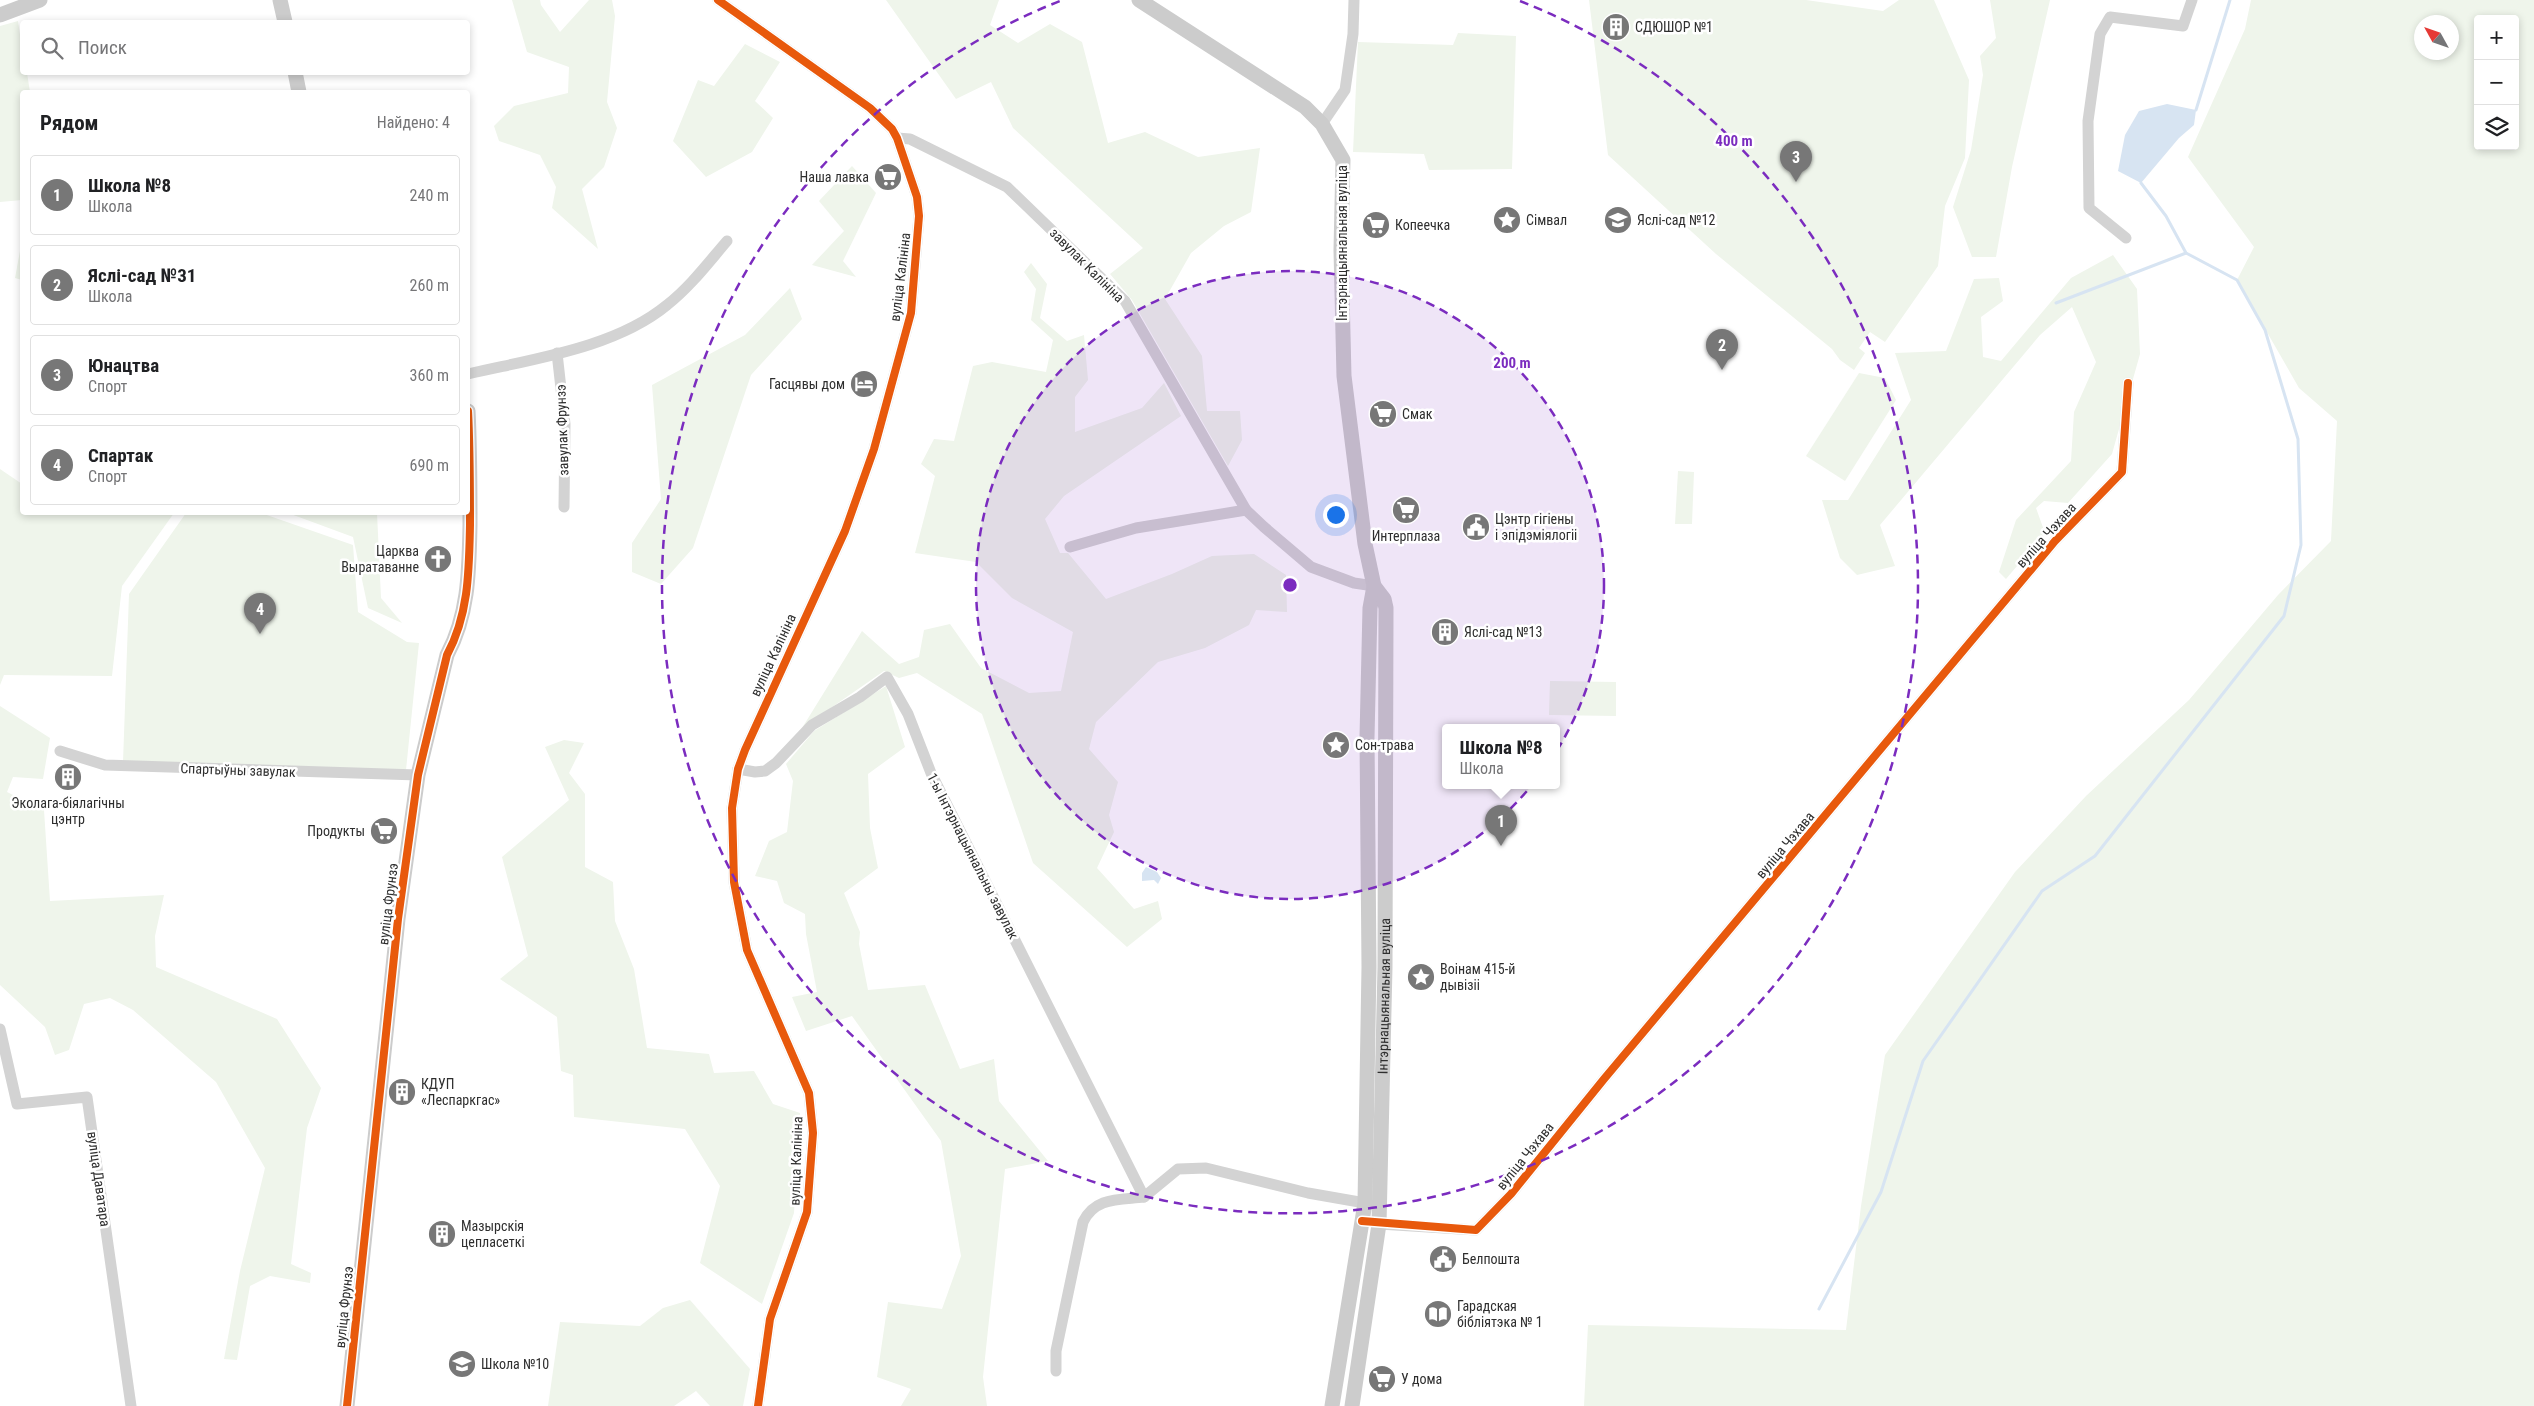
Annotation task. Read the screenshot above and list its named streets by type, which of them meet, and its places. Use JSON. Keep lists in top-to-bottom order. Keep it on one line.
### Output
{"streets":{"main road":["Інтэрнацыянальная вуліца","вуліца Фрунзэ"],"street":["завулак Калініна","вуліца Калініна","завулак Фрунзэ","вуліца Чэхава","Спартыўны завулак","1-ы Інтэрнацыянальны завулак","вуліца Даватара"]},"crossings":[["Інтэрнацыянальная вуліца","завулак Калініна"],["Інтэрнацыянальная вуліца","вуліца Чэхава"],["завулак Калініна","вуліца Калініна"],["вуліца Калініна","1-ы Інтэрнацыянальны завулак"],["Спартыўны завулак","вуліца Фрунзэ"]],"places":{"building":["СДЮШОР №1","Яслі-сад №13","Эколага-біялагічны цэнтр","КДУП «Леспаркгас»","Мазырскія цепласеткі"],"supermarket":["Наша лавка","Копеечка","Смак","Интерплаза","Продукты","У дома"],"place":["Сімвал","Сон-трава","Воінам 415-й дывізіі"],"school or university":["Яслі-сад №12","Школа №10"],"hotel":["Гасцявы дом"],"public building":["Цэнтр гігіены і эпідэміялогіі","Белпошта"],"church":["Царква Выратаванне"],"library":["Гарадская бібліятэка № 1"]},"north":"top left","page":{"map_buttons":["+","−"],"search":"Поиск","heading":["Рядом","Найдено: 4"],"pins":["3","2","4","1"],"list":[{"mark":"1","name":"Школа №8","note":"Школа","value":"240 m"},{"mark":"2","name":"Яслі-сад №31","note":"Школа","value":"260 m"},{"mark":"3","name":"Юнацтва","note":"Спорт","value":"360 m"},{"mark":"4","name":"Спартак","note":"Спорт","value":"690 m"}],"popup":["Школа №8","Школа"]},"rings":["400 m","200 m"]}
